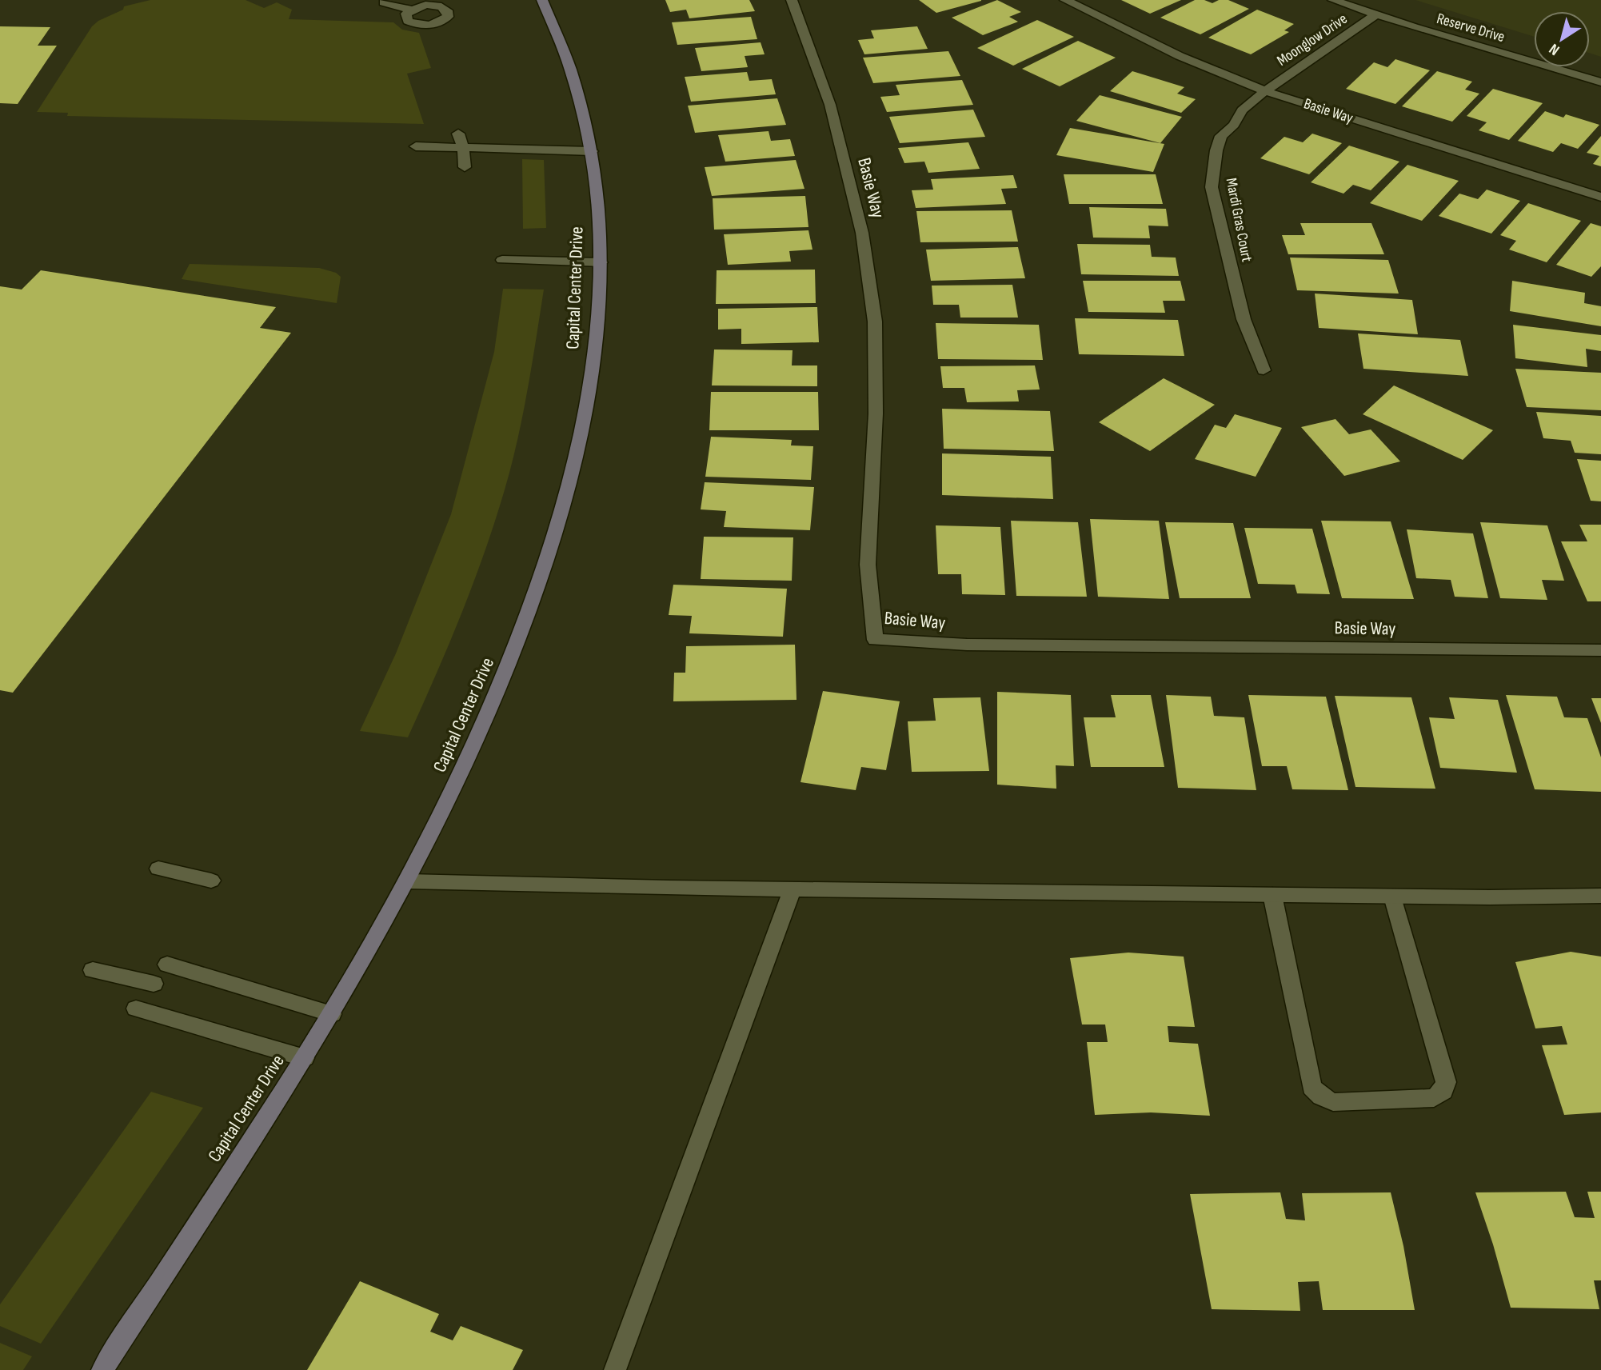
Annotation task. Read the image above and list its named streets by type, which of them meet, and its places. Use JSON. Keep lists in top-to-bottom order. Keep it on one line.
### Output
{"streets":{"street":["Reserve Drive","Moonglow Drive","Basie Way","Mardi Gras Court","Capital Center Drive"]},"crossings":[["Reserve Drive","Moonglow Drive"],["Moonglow Drive","Basie Way"],["Moonglow Drive","Mardi Gras Court"],["Basie Way","Mardi Gras Court"]],"north":"bottom left"}
